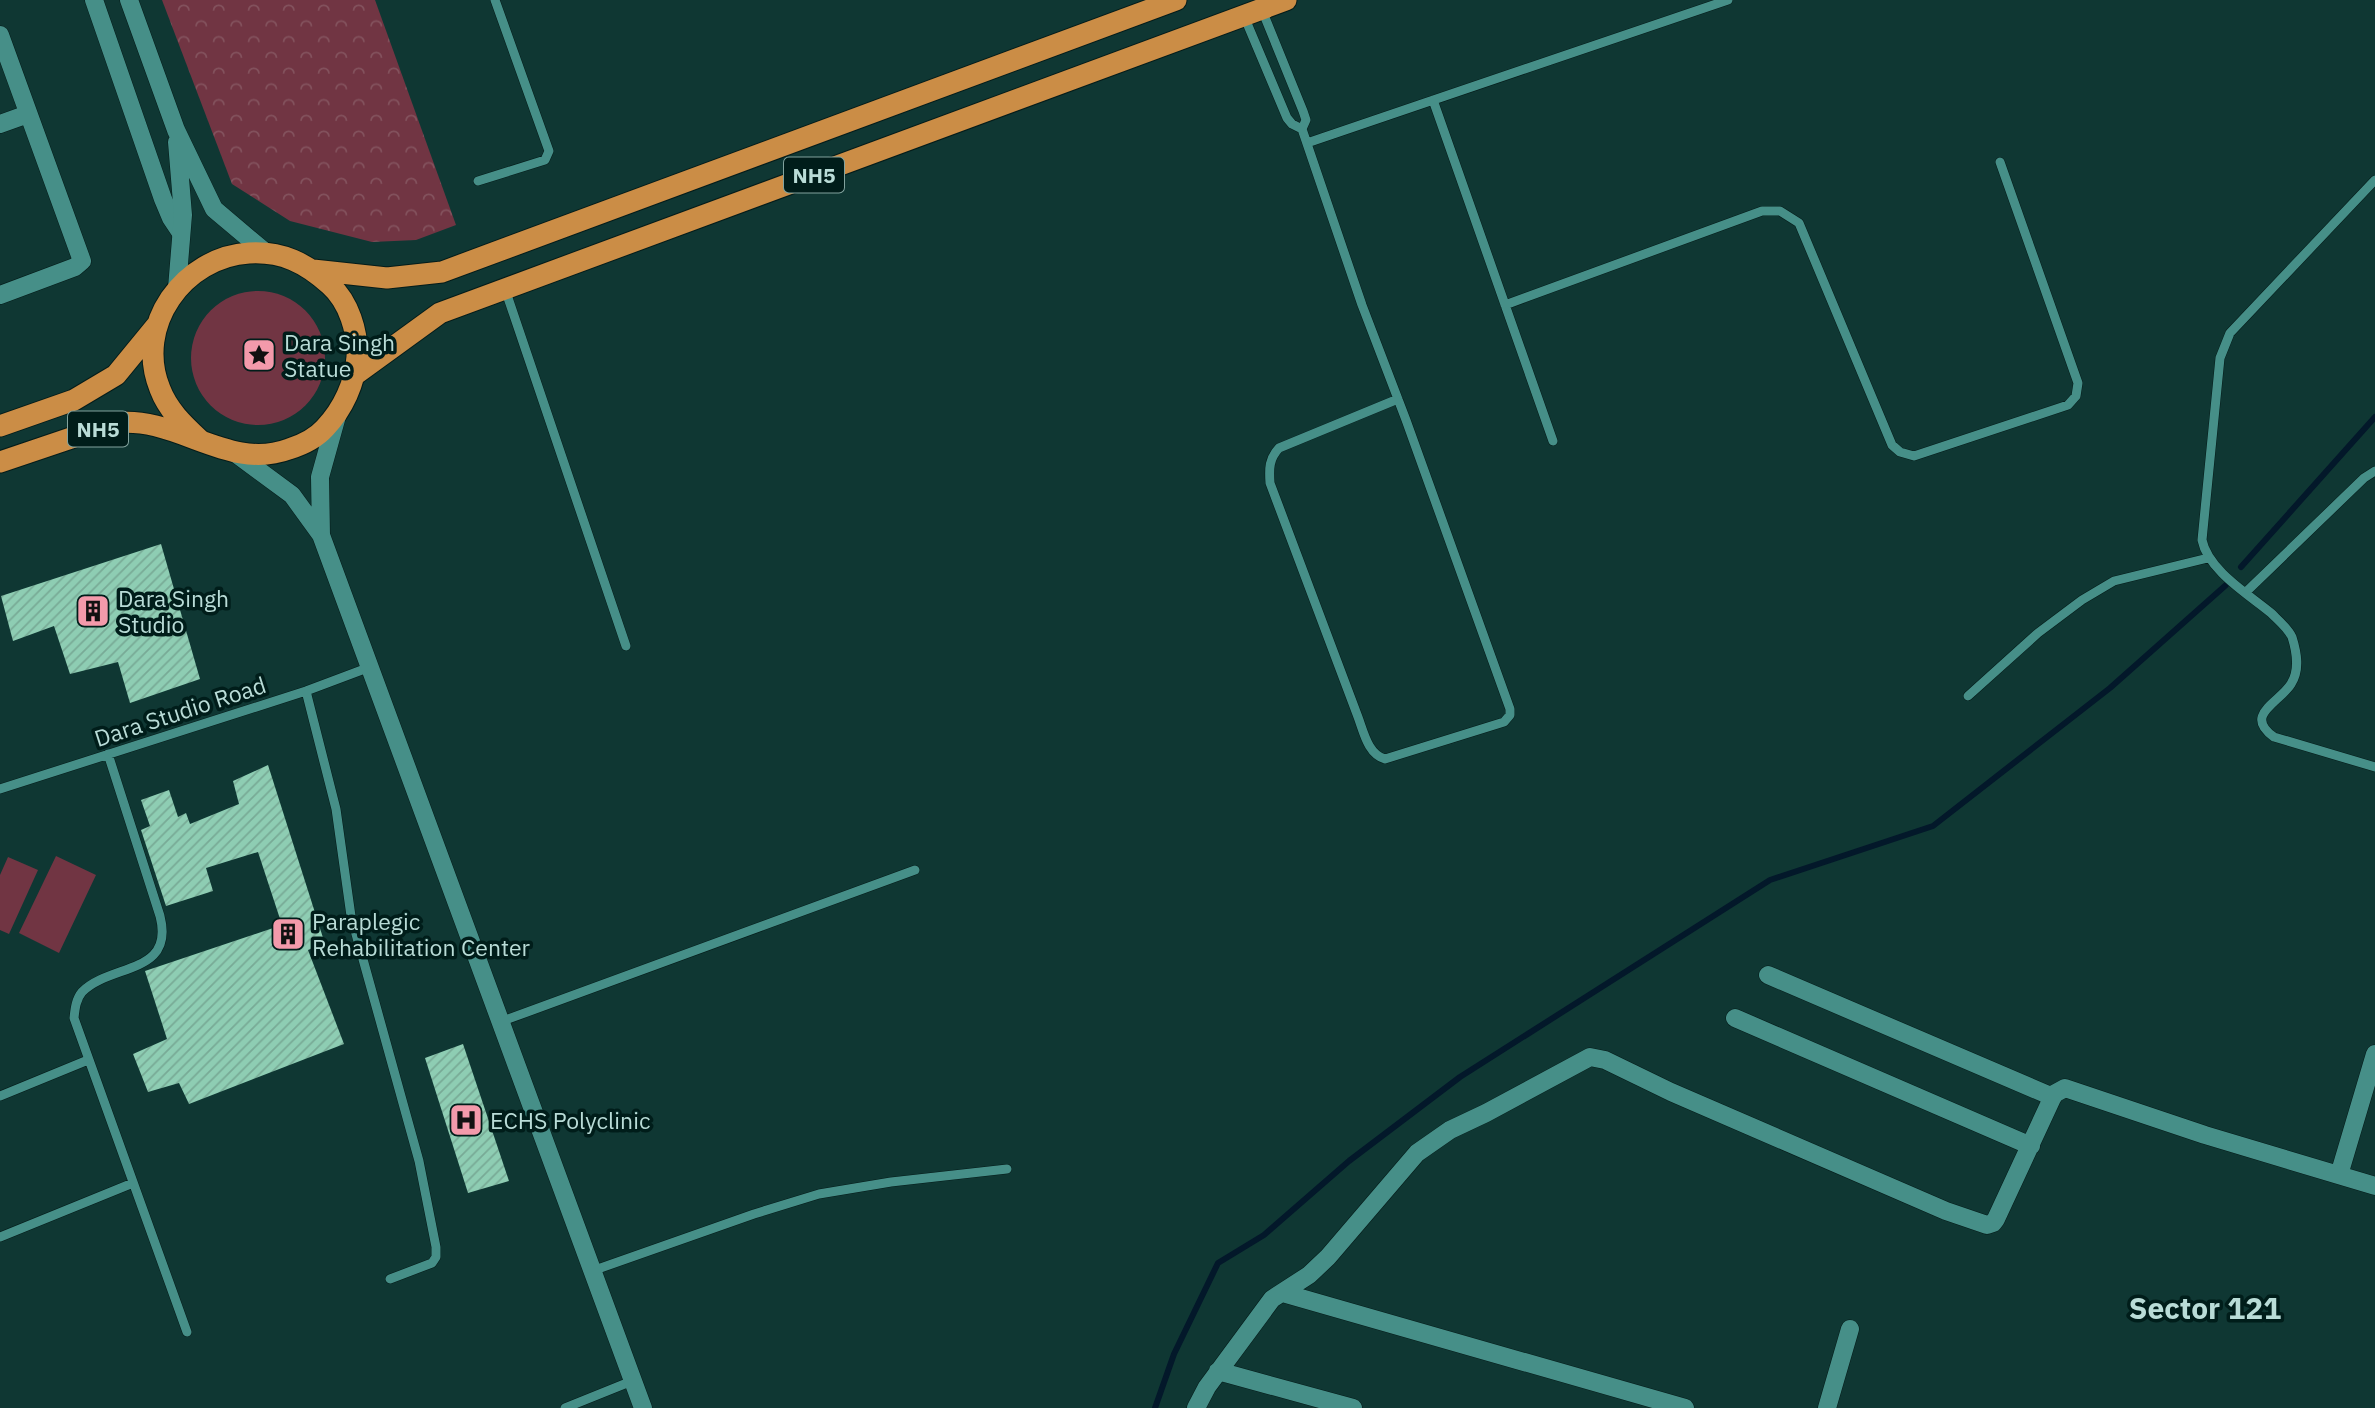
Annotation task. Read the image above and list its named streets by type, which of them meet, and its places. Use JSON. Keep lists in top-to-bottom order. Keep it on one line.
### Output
{"streets":{"highway":["NH5"],"lane":["Dara Studio Road"]},"districts":["Sector 121"],"places":{"place":["Dara Singh Statue"],"building":["Dara Singh Studio","Paraplegic Rehabilitation Center"],"hospital":["ECHS Polyclinic"]}}
